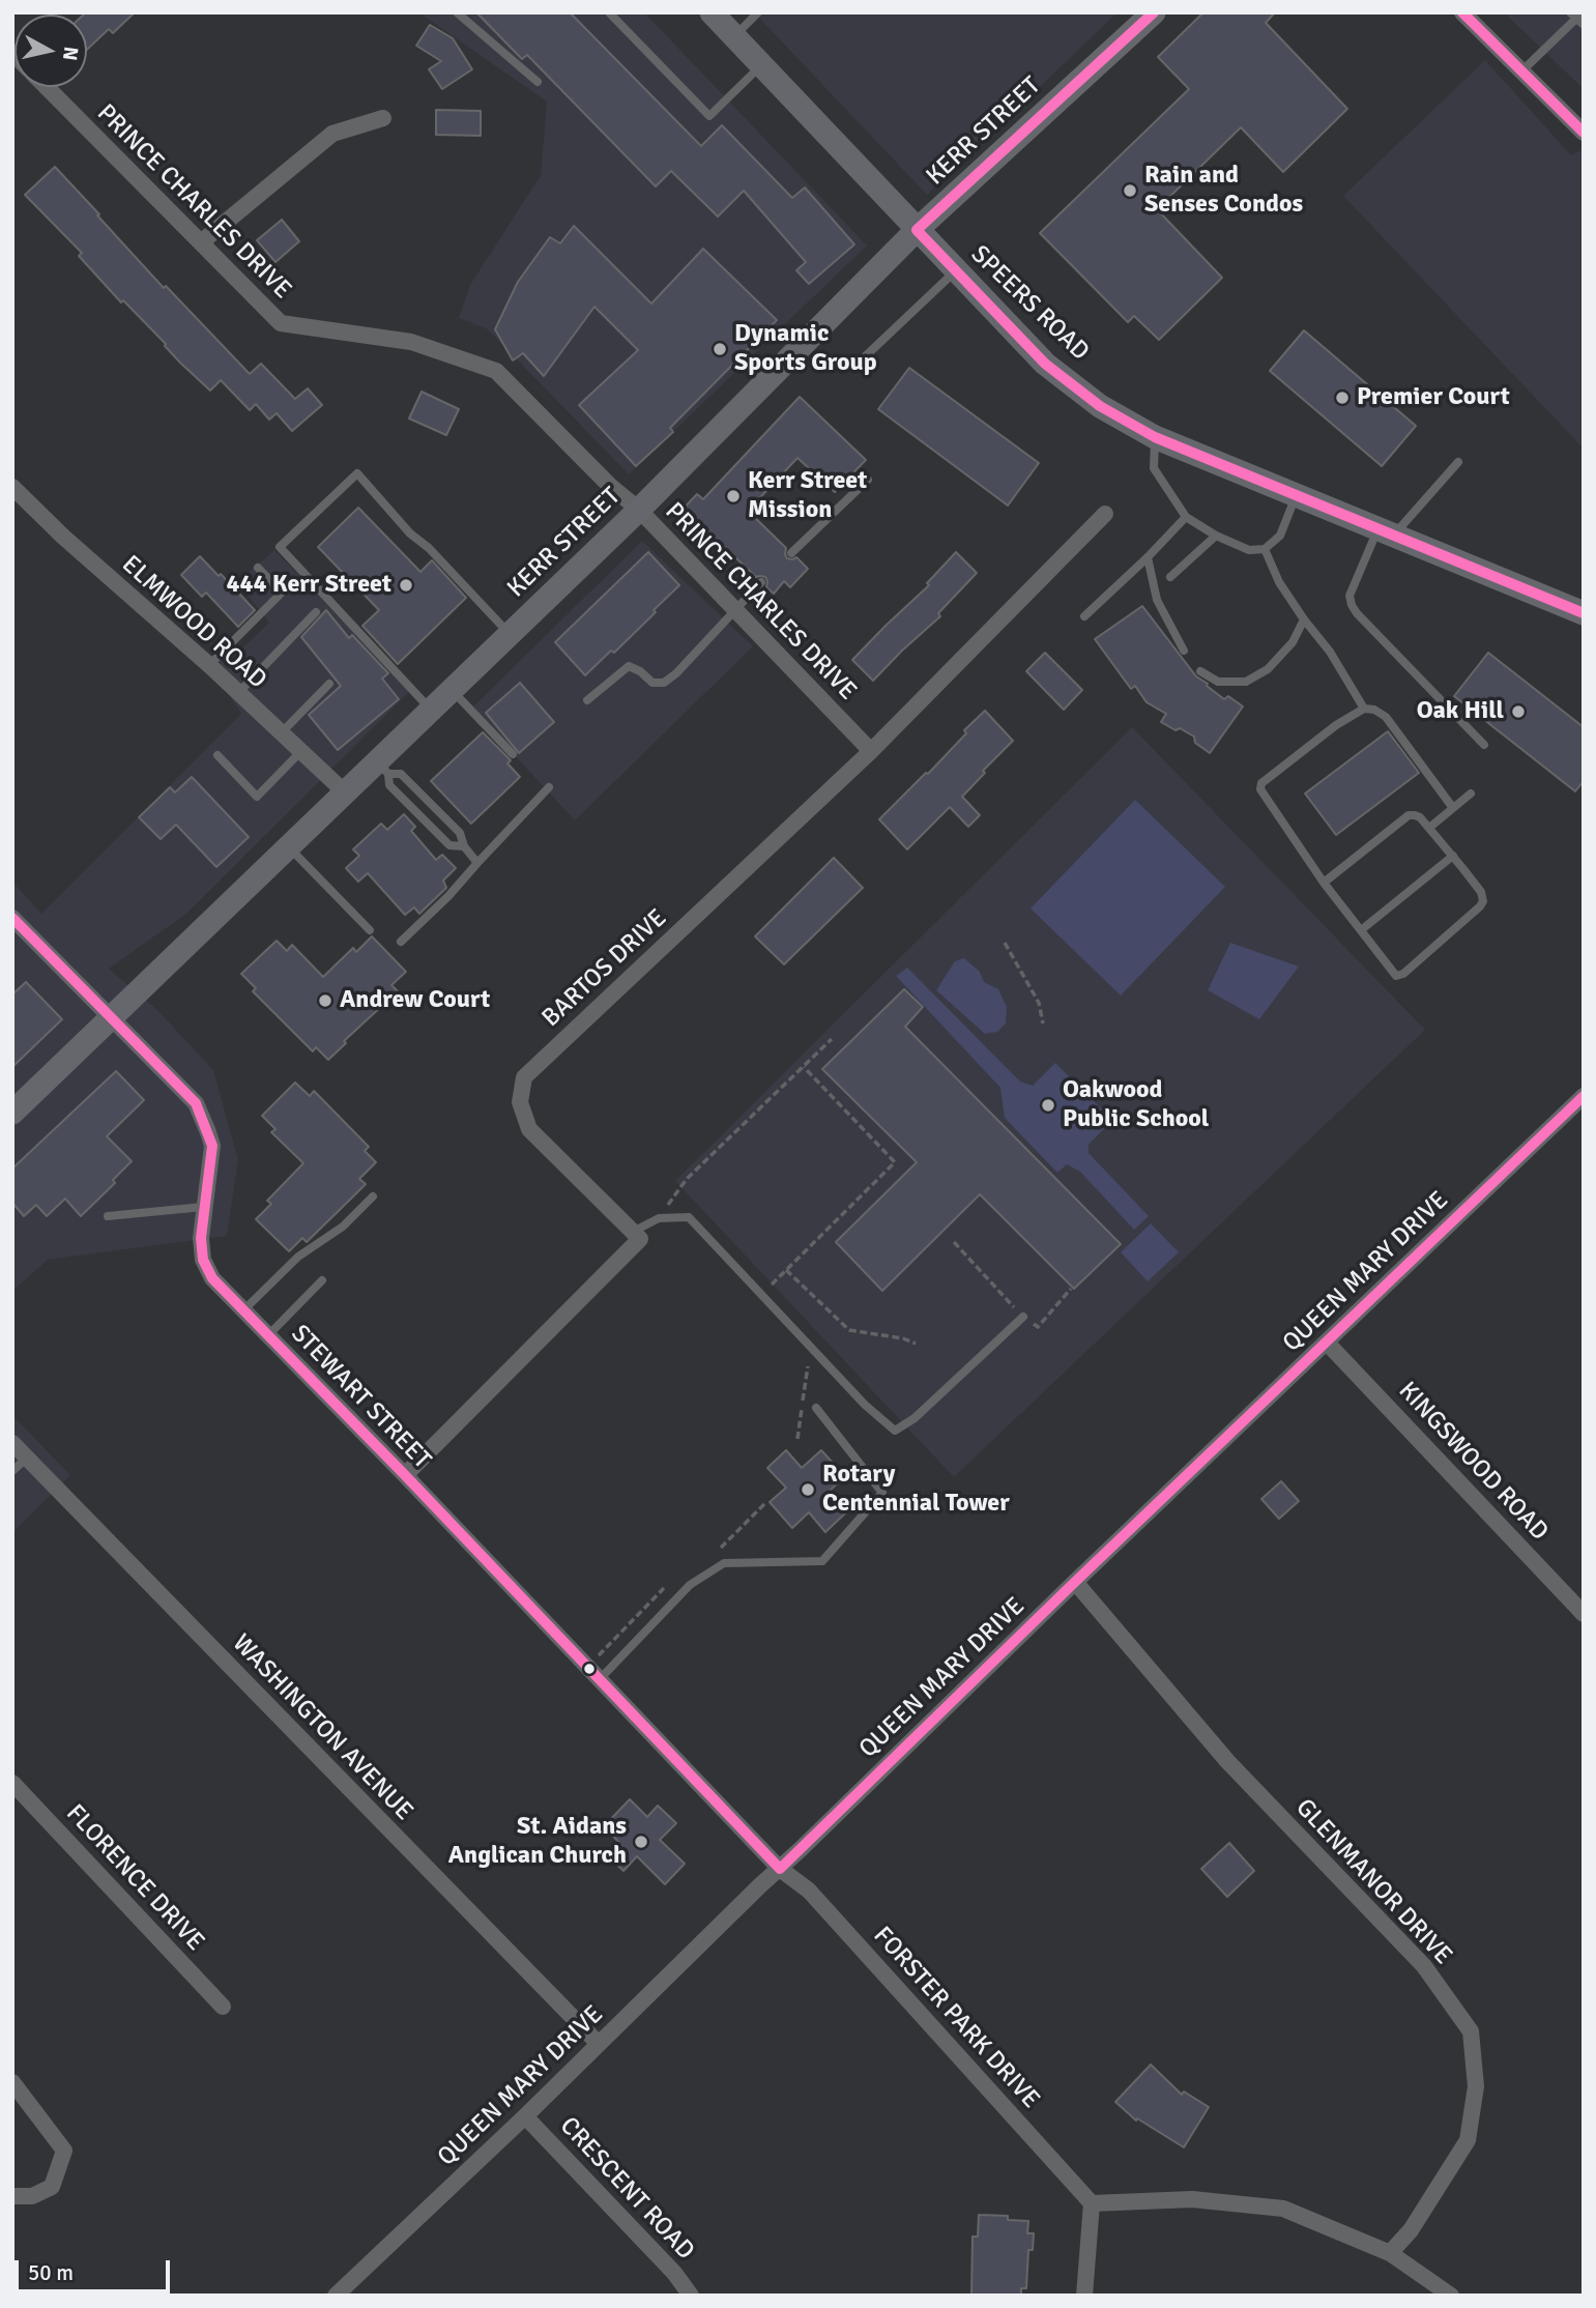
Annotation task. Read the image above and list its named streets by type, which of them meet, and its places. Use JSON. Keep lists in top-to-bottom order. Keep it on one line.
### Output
{"streets":{"main road":["KERR STREET","SPEERS ROAD"],"street":["PRINCE CHARLES DRIVE","ELMWOOD ROAD","BARTOS DRIVE","QUEEN MARY DRIVE","STEWART STREET","KINGSWOOD ROAD","WASHINGTON AVENUE","FLORENCE DRIVE","GLENMANOR DRIVE","FORSTER PARK DRIVE","CRESCENT ROAD"]},"crossings":[["KERR STREET","PRINCE CHARLES DRIVE"],["KERR STREET","SPEERS ROAD"],["KERR STREET","ELMWOOD ROAD"],["KERR STREET","STEWART STREET"],["PRINCE CHARLES DRIVE","BARTOS DRIVE"],["QUEEN MARY DRIVE","STEWART STREET"],["QUEEN MARY DRIVE","KINGSWOOD ROAD"],["QUEEN MARY DRIVE","WASHINGTON AVENUE"],["QUEEN MARY DRIVE","GLENMANOR DRIVE"],["QUEEN MARY DRIVE","FORSTER PARK DRIVE"],["QUEEN MARY DRIVE","CRESCENT ROAD"],["STEWART STREET","FORSTER PARK DRIVE"]],"places":["Rain and Senses Condos","Dynamic Sports Group","Premier Court","Kerr Street Mission","444 Kerr Street","Oak Hill","Andrew Court","Oakwood Public School","Rotary Centennial Tower","St. Aidans Anglican Church"],"scale_bar":"50 m","north":"right"}
